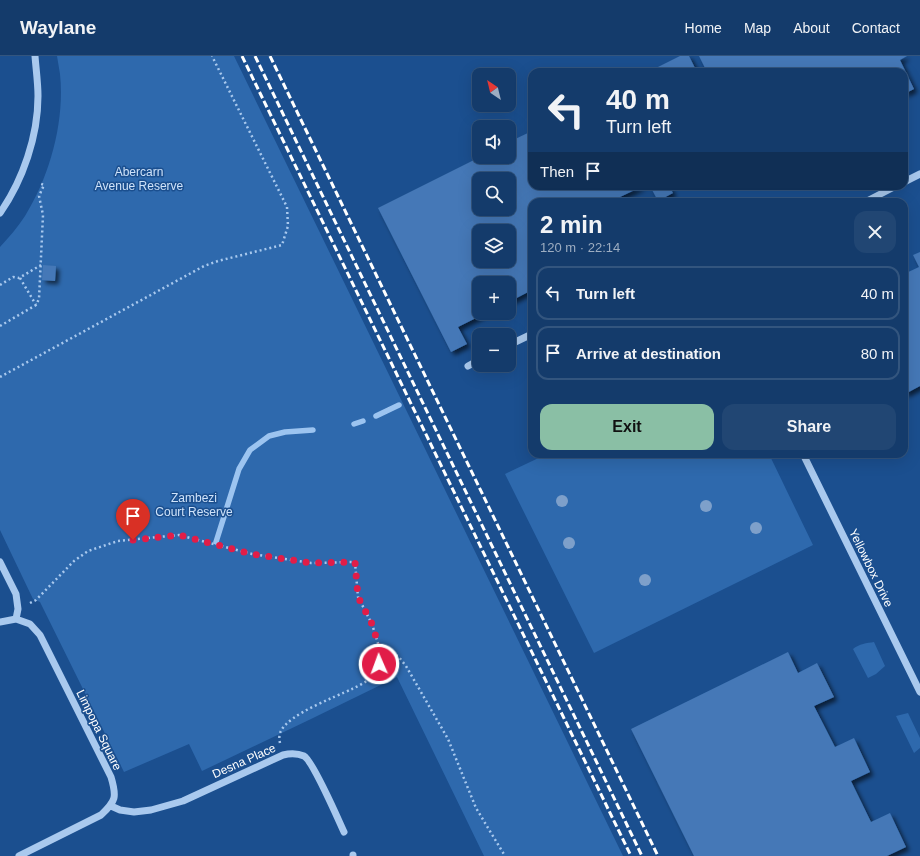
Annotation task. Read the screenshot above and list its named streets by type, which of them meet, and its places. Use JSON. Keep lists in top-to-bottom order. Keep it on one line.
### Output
{"streets":{"street":["Yellowbox Drive","Limpopa Square","Desna Place"]},"crossings":[["Limpopa Square","Desna Place"]],"parks":["Abercarn Avenue Reserve","Zambezi Court Reserve"],"north":"top left","page":{"header":"Waylane","nav":["Home","Map","About","Contact"],"map_buttons":["+","−"],"turn":["40 m","Turn left"],"then":"Then","heading":["2 min","120 m · 22:14"],"list":[{"name":"Turn left","value":"40 m"},{"name":"Arrive at destination","value":"80 m"}],"buttons":["Exit","Share"]}}
